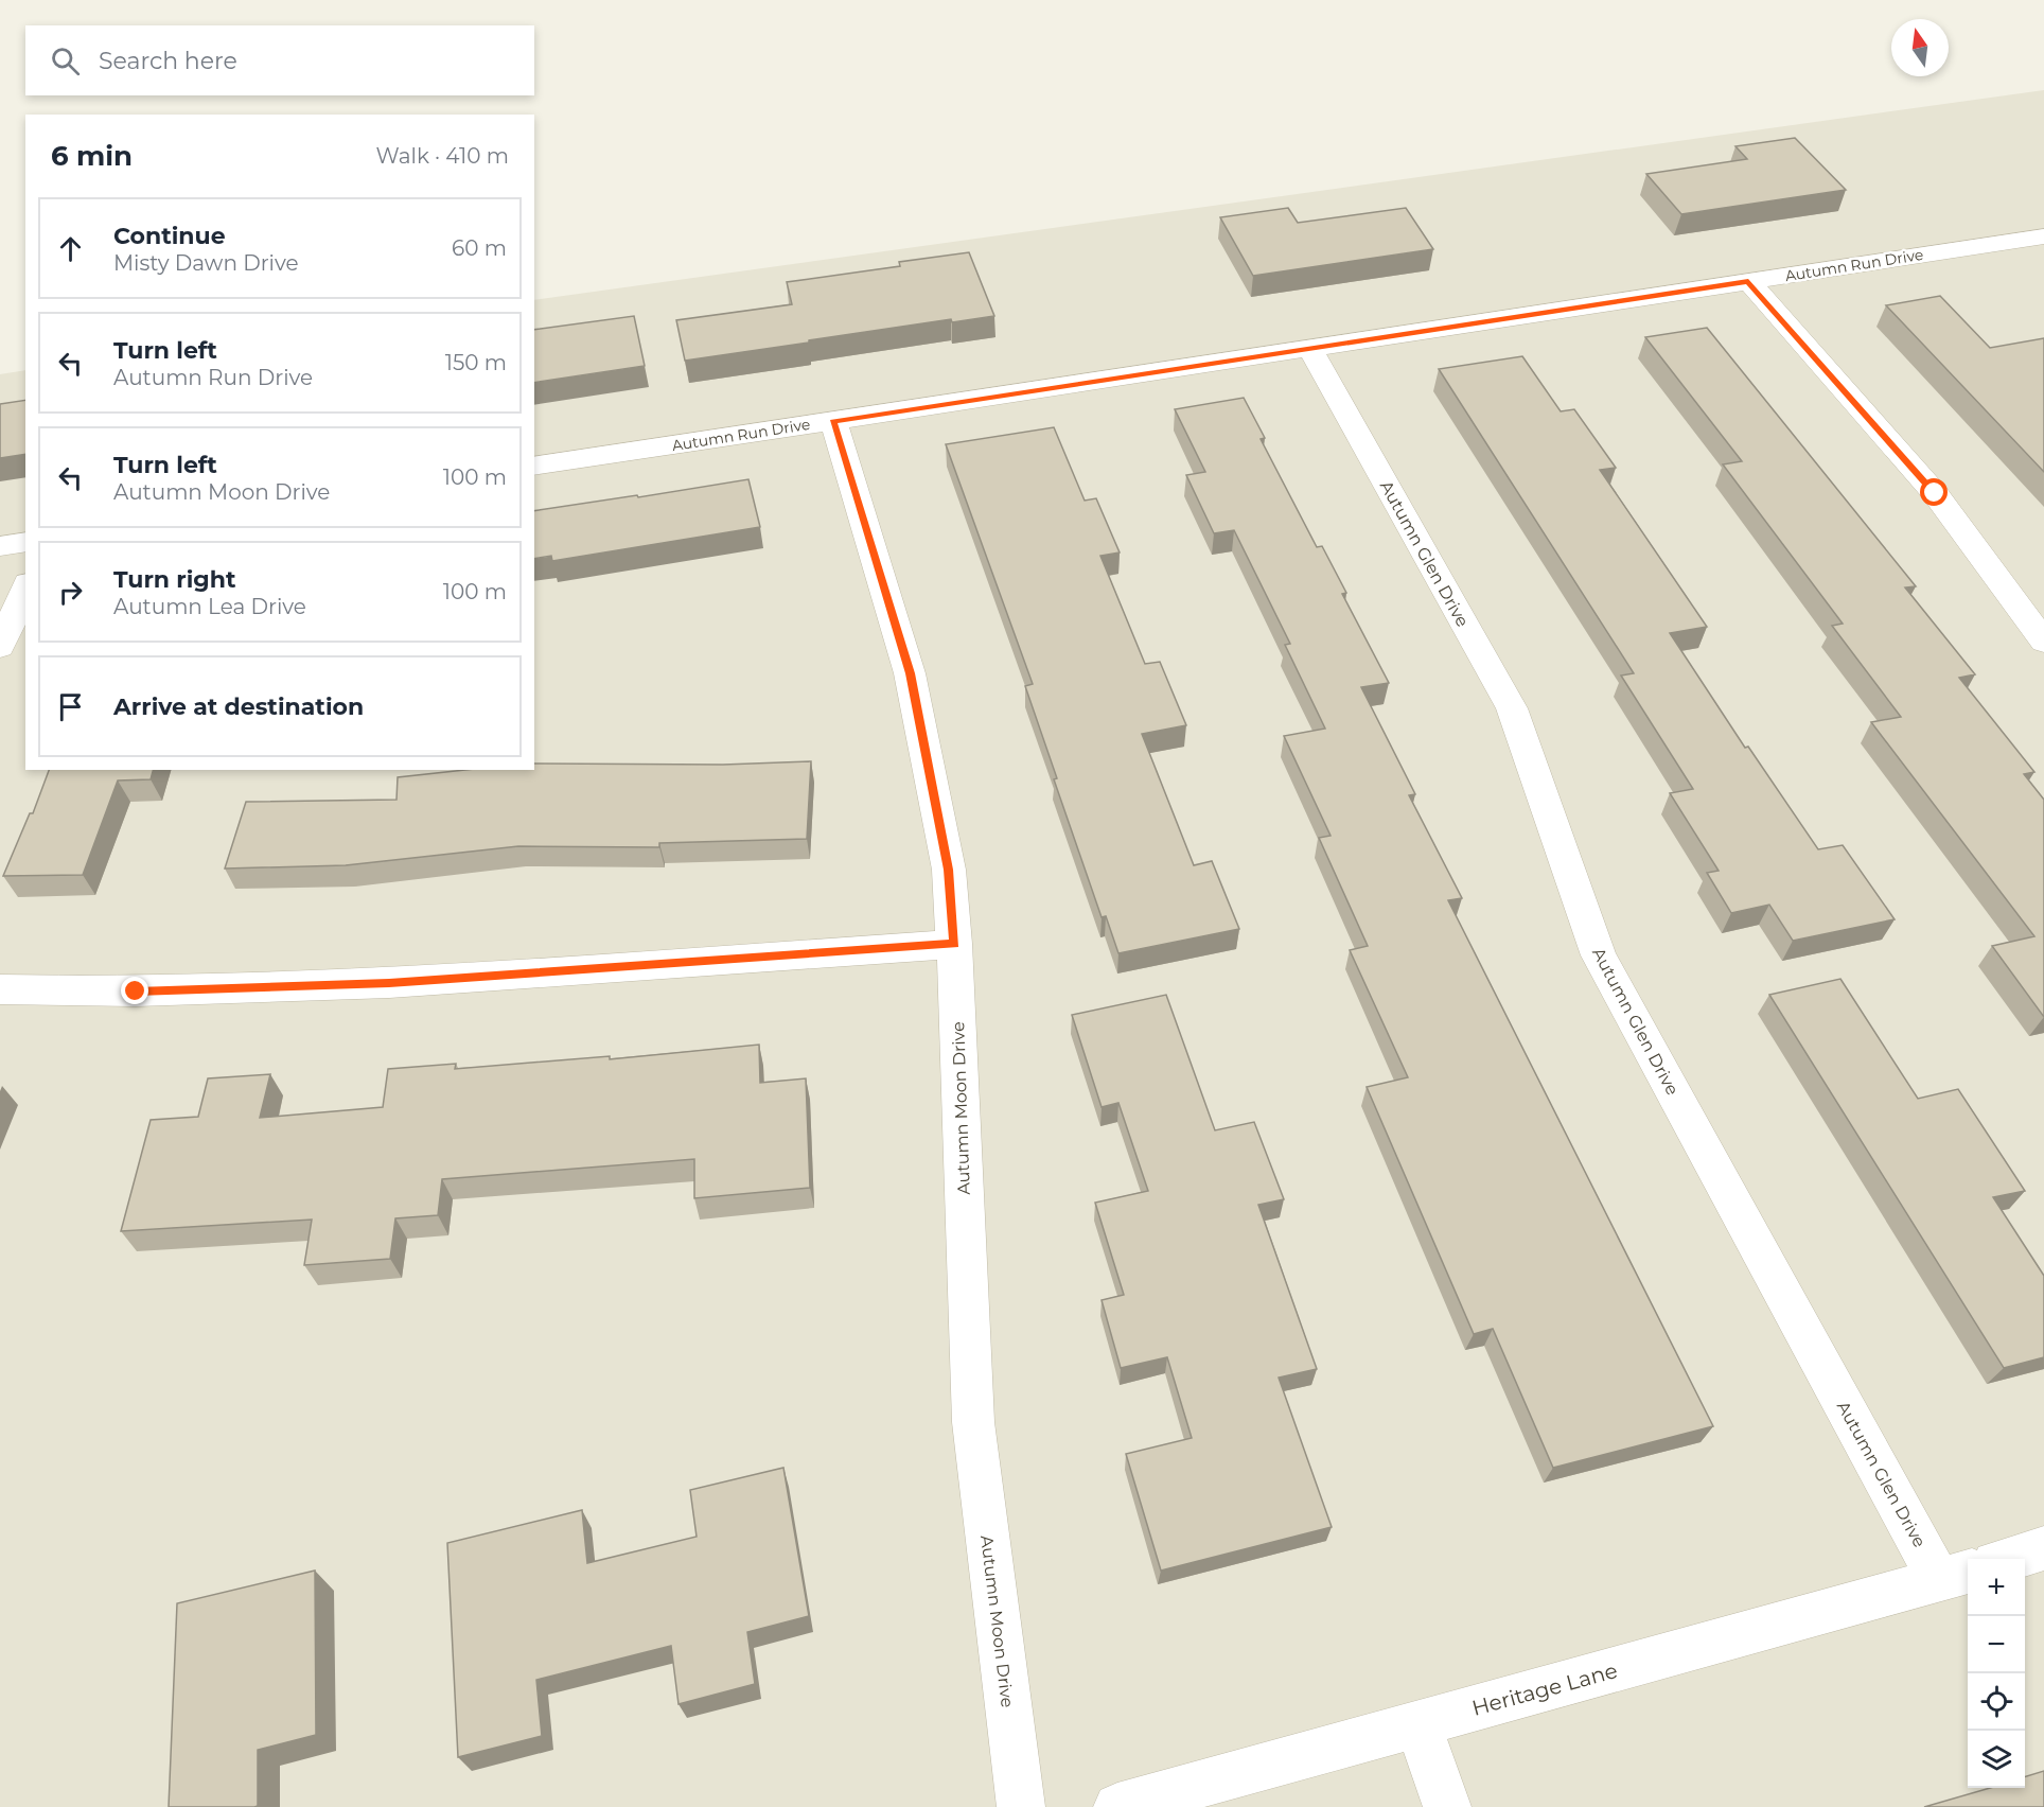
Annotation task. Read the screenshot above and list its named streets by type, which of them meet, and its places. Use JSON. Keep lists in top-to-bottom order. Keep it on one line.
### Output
{"streets":{"street":["Autumn Run Drive","Autumn Glen Drive","Autumn Moon Drive","Heritage Lane"]},"crossings":[["Autumn Run Drive","Autumn Glen Drive"],["Autumn Run Drive","Autumn Moon Drive"],["Autumn Glen Drive","Heritage Lane"]],"north":"top","page":{"search":"Search here","heading":["6 min","Walk · 410 m"],"list":[["Continue","Misty Dawn Drive","60 m"],["Turn left","Autumn Run Drive","150 m"],["Turn left","Autumn Moon Drive","100 m"],["Turn right","Autumn Lea Drive","100 m"],"Arrive at destination"],"map_buttons":["+","−"]}}
